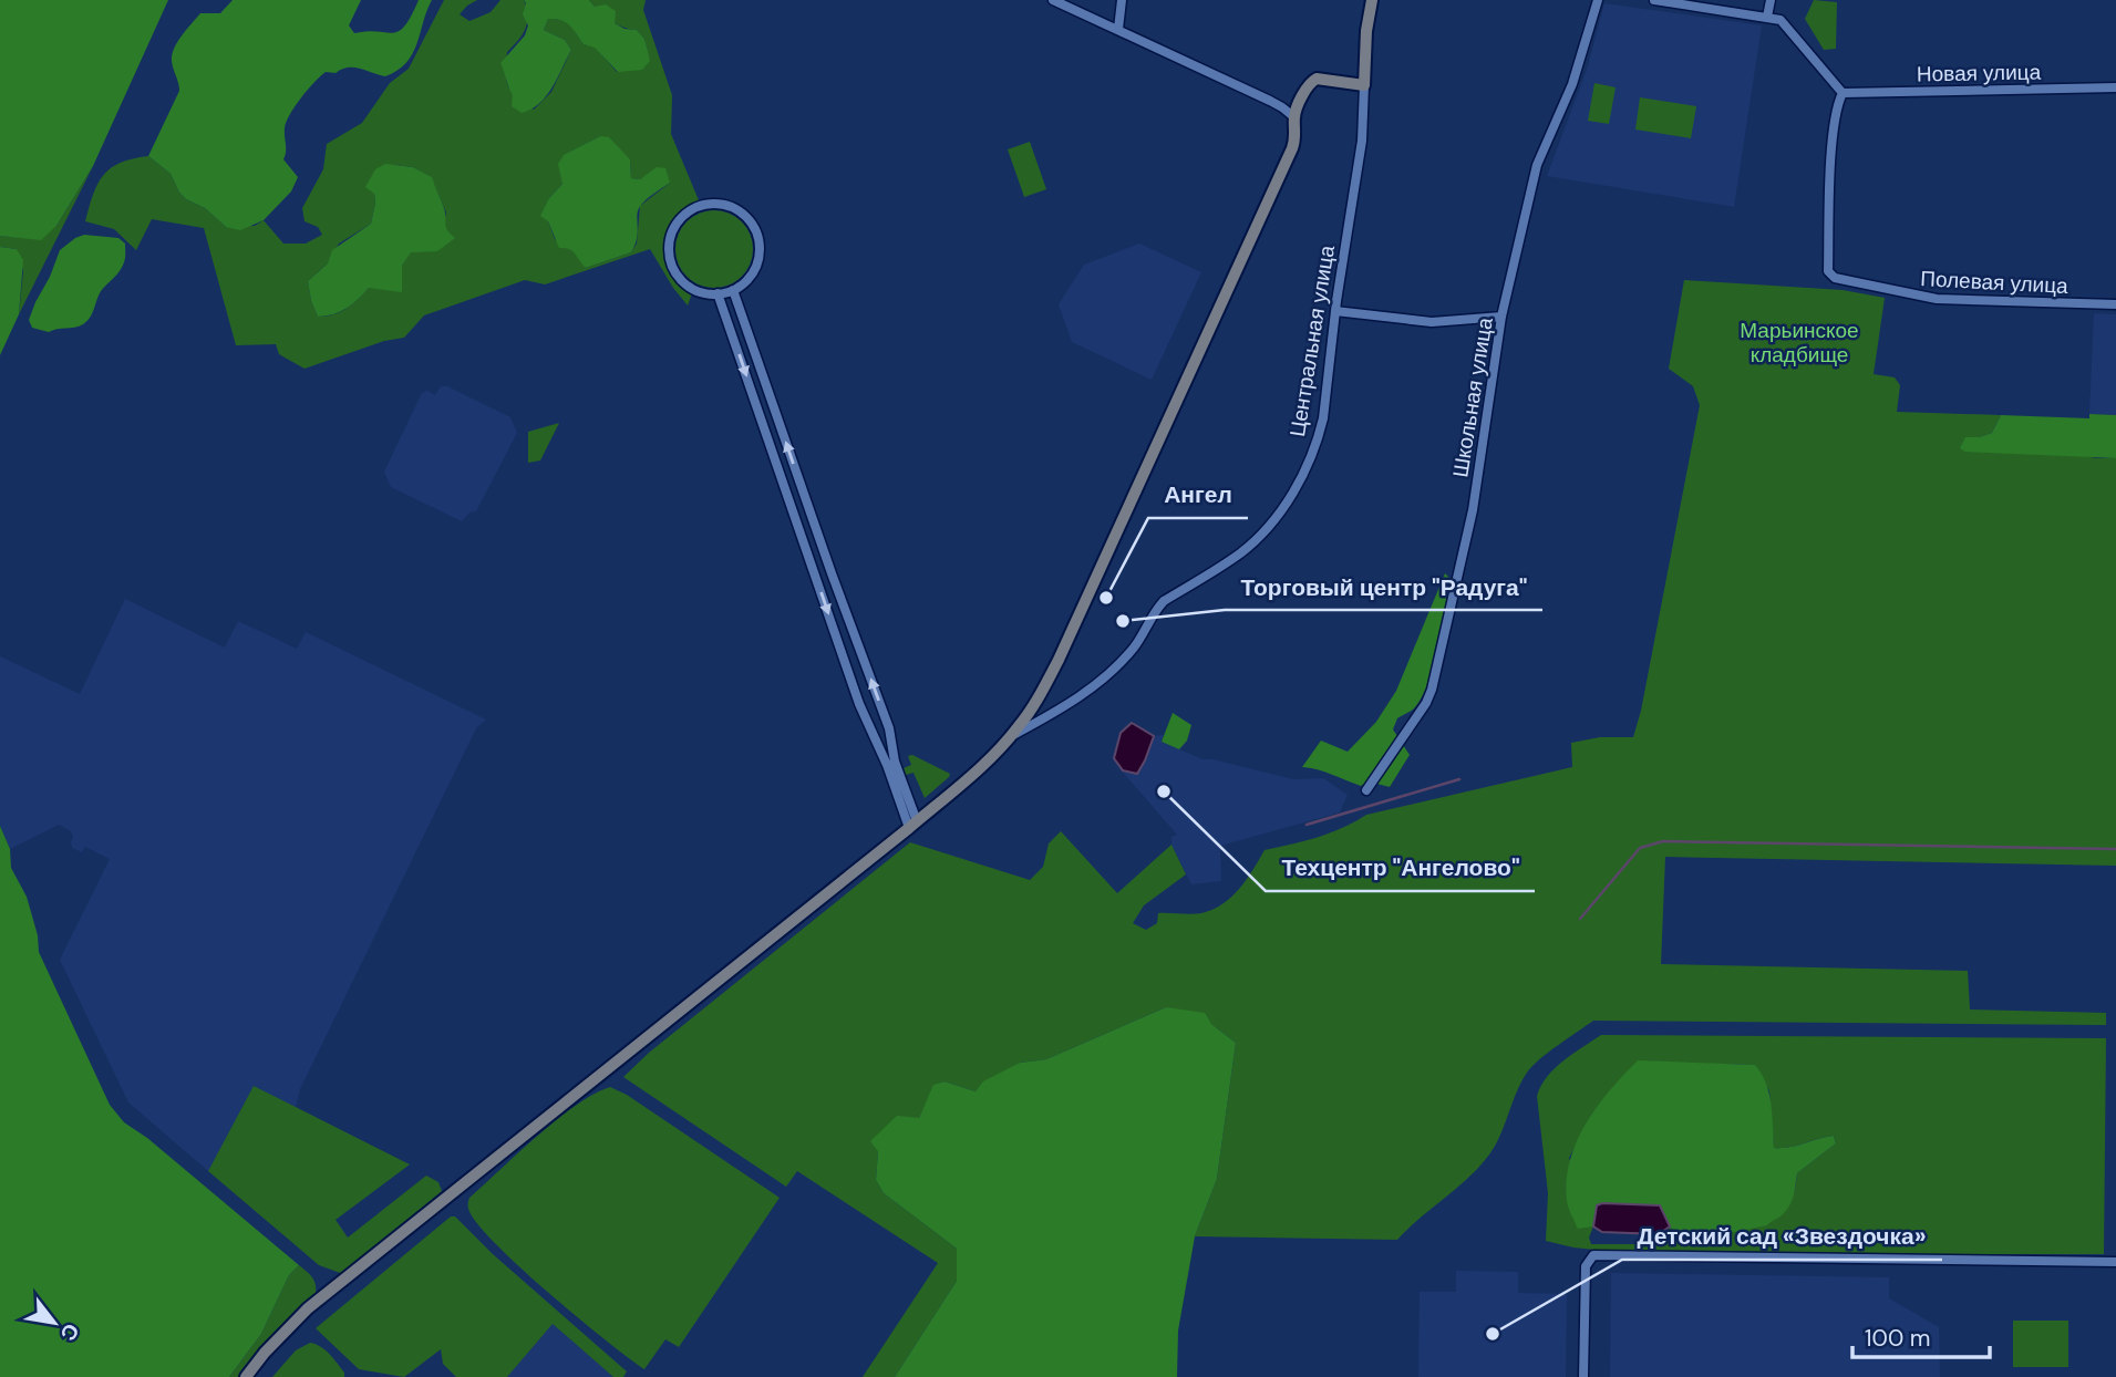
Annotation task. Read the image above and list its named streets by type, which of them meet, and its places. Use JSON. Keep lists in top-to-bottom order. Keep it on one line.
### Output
{"streets":{"street":["Новая улица","Полевая улица","Центральная улица","Школьная улица"]},"crossings":[["Новая улица","Полевая улица"]],"parks":["Марьинское кладбище"],"places":["Ангел","Торговый центр \"Радуга\"","Техцентр \"Ангелово\"","Детский сад «Звездочка»"],"scale_bar":"100 m","north":"bottom right"}
